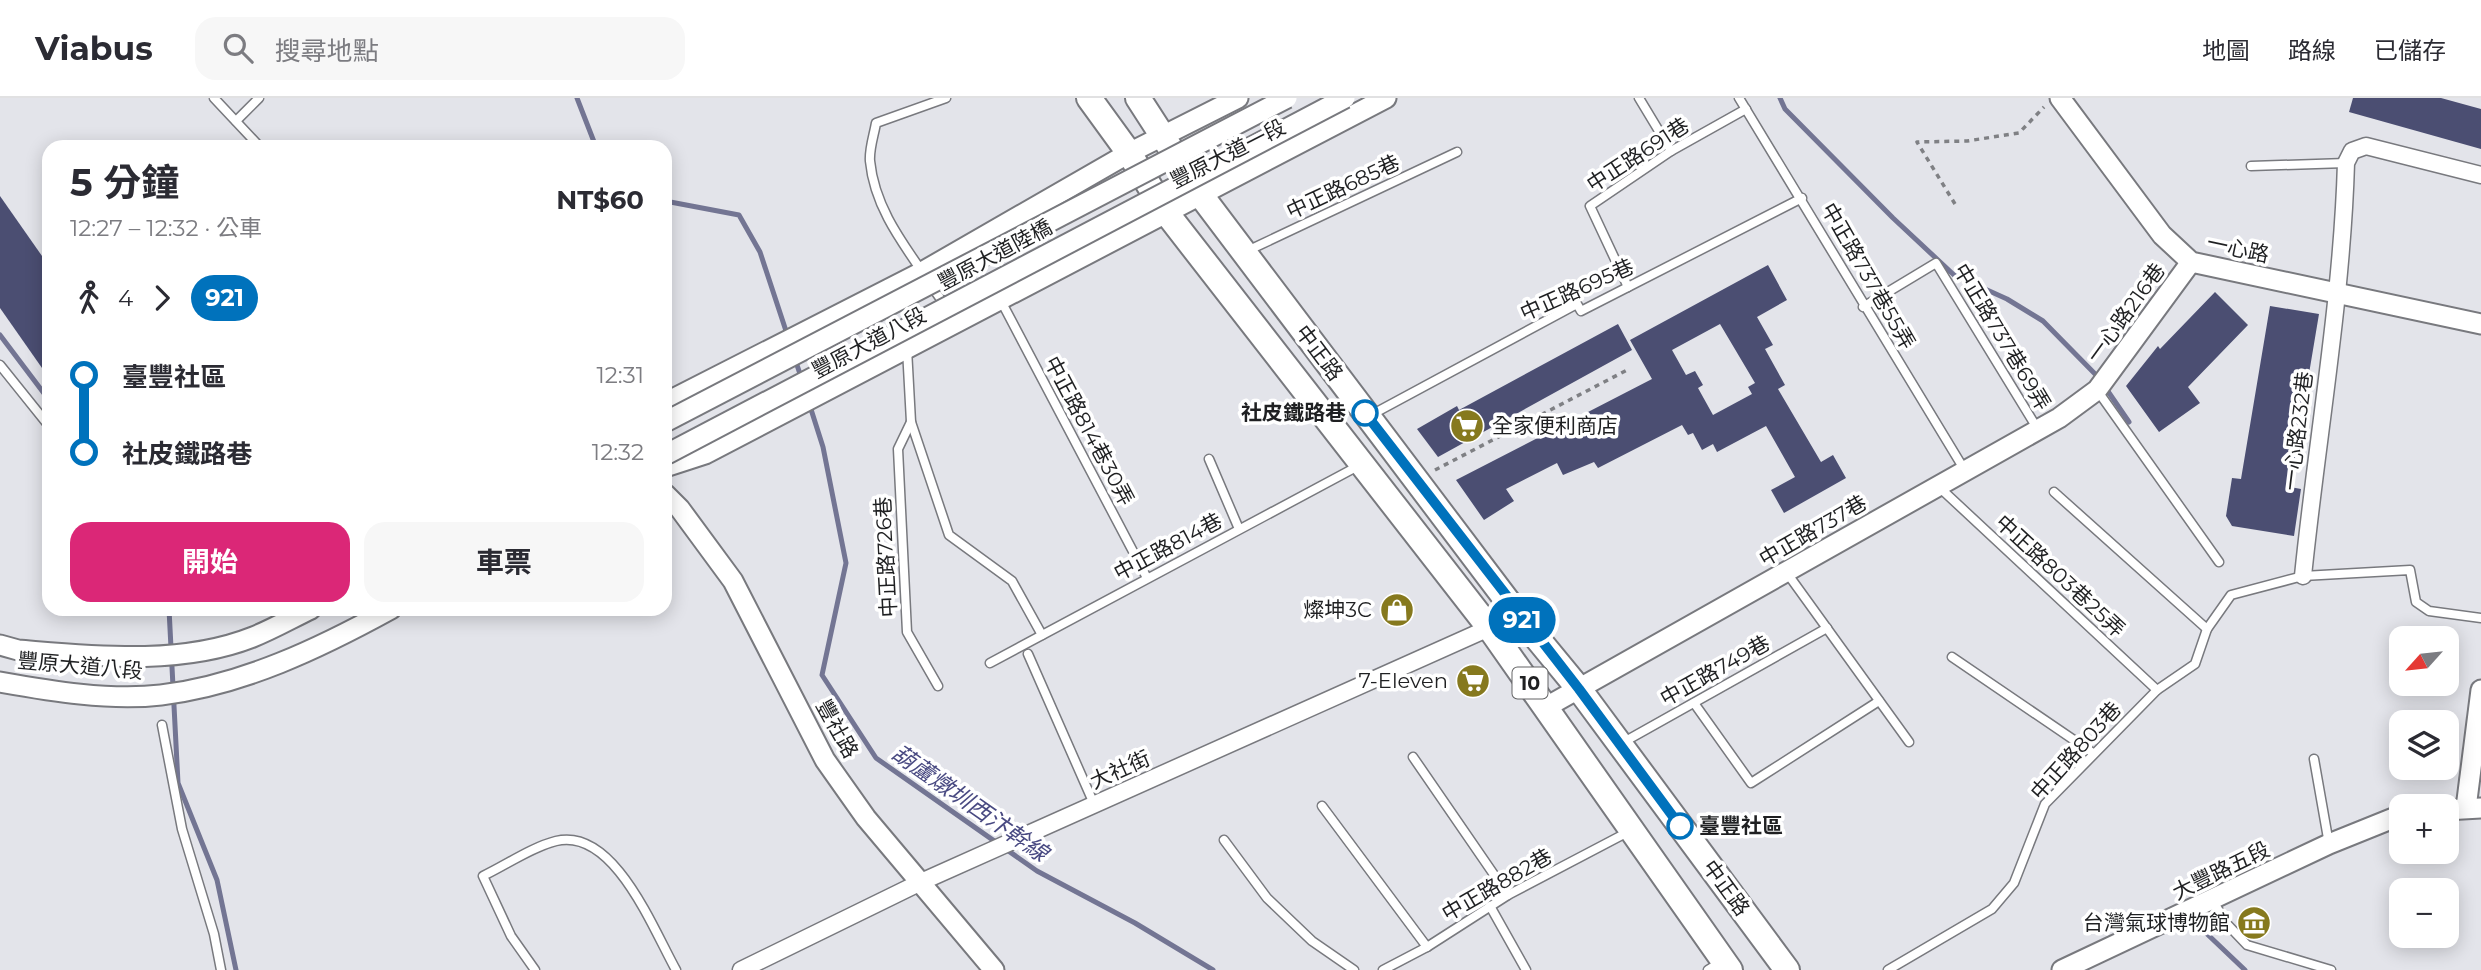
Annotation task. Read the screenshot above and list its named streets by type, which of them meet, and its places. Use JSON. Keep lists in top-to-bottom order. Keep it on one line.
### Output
{"streets":{"main road":["中正路","10"],"street":["豐原大道一段","一心路","豐原大道陸橋","一心路216巷","豐原大道八段","一心路232巷","中正路737巷","豐社路","大社街","大豐路五段"],"lane":["中正路691巷","中正路685巷","中正路737巷55弄","中正路695巷","中正路737巷69弄","中正路814巷30弄","中正路814巷","中正路726巷","中正路803巷25弄","中正路749巷","中正路803巷","中正路882巷"]},"crossings":[["豐原大道一段","豐原大道八段"],["豐原大道一段","中正路"],["中正路691巷","中正路737巷55弄"],["中正路691巷","中正路695巷"],["中正路685巷","中正路"],["一心路","一心路216巷"],["一心路","一心路232巷"],["中正路737巷55弄","中正路695巷"],["中正路737巷55弄","中正路737巷69弄"],["中正路737巷55弄","中正路737巷"],["中正路695巷","中正路"],["一心路216巷","中正路737巷"],["中正路737巷69弄","中正路737巷"],["豐原大道八段","中正路"],["豐原大道八段","中正路814巷30弄"],["中正路","中正路737巷"],["中正路","中正路814巷"],["中正路","中正路749巷"],["中正路","大社街"],["中正路","中正路882巷"],["中正路814巷30弄","中正路814巷"],["一心路232巷","中正路803巷"],["中正路737巷","中正路803巷25弄"],["中正路803巷25弄","中正路803巷"],["豐社路","大社街"]],"water":["葫蘆燉圳西汴幹線"],"places":{"other":["社皮鐵路巷","臺豐社區"],"supermarket":["全家便利商店","7-Eleven"],"shop":["燦坤3C"],"museum":["台灣氣球博物館"]},"lines":["bus line 921"],"north":"bottom left","page":{"header":"Viabus","search":"搜尋地點","nav":["地圖","路線","已儲存"],"on_map":"921","heading":["5 分鐘","12:27 – 12:32 · 公車","NT$60"],"legs":["4","921"],"list":[{"name":"臺豐社區","value":"12:31"},{"name":"社皮鐵路巷","value":"12:32"}],"buttons":["開始","車票"],"map_buttons":["+","−"]}}
